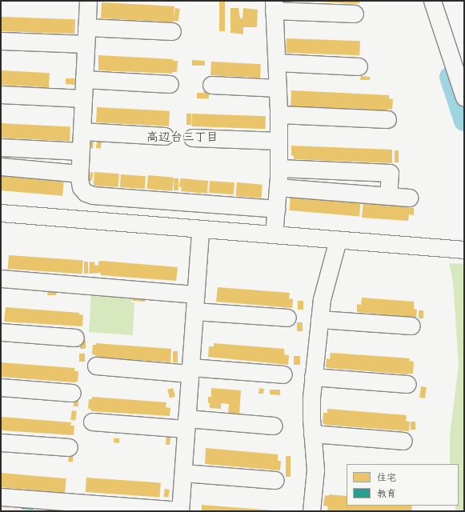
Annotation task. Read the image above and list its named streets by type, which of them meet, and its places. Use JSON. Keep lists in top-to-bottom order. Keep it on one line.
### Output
{"districts":["高辺台三丁目"],"legend":["住宅","教育"]}
